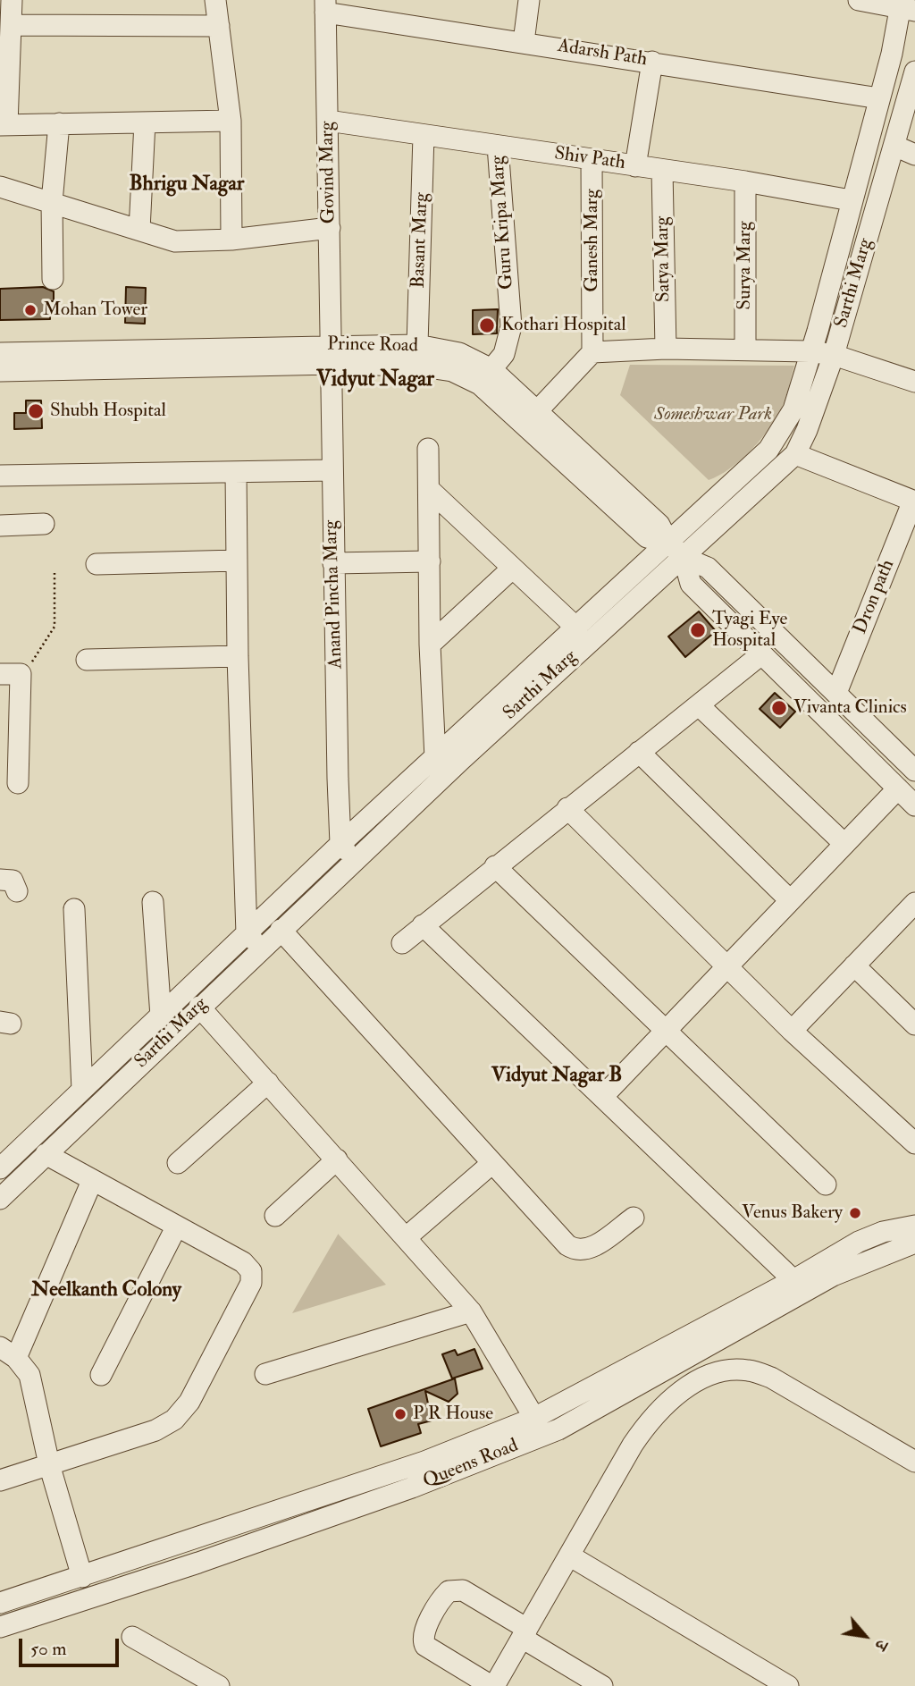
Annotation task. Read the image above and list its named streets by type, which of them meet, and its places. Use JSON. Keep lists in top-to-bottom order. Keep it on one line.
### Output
{"streets":{"street":["Adarsh Path","Shiv Path","Govind Marg","Guru Kripa Marg","Basant Marg","Ganesh Marg","Satya Marg","Surya Marg","Sarthi Marg","Prince Road","Anand Pincha Marg","Dron path","Queens Road"]},"crossings":[["Adarsh Path","Govind Marg"],["Shiv Path","Govind Marg"],["Shiv Path","Guru Kripa Marg"],["Shiv Path","Basant Marg"],["Shiv Path","Ganesh Marg"],["Shiv Path","Satya Marg"],["Shiv Path","Surya Marg"],["Govind Marg","Prince Road"],["Govind Marg","Anand Pincha Marg"],["Guru Kripa Marg","Prince Road"],["Basant Marg","Prince Road"],["Sarthi Marg","Prince Road"],["Sarthi Marg","Anand Pincha Marg"],["Prince Road","Anand Pincha Marg"],["Prince Road","Dron path"]],"districts":["Bhrigu Nagar","Vidyut Nagar","Vidyut Nagar B","Neelkanth Colony"],"parks":["Someshwar Park"],"places":["Mohan Tower","Kothari Hospital","Shubh Hospital","Tyagi Eye Hospital","Vivanta Clinics","Venus Bakery","P R House"],"scale_bar":"50 m","north":"bottom right"}
